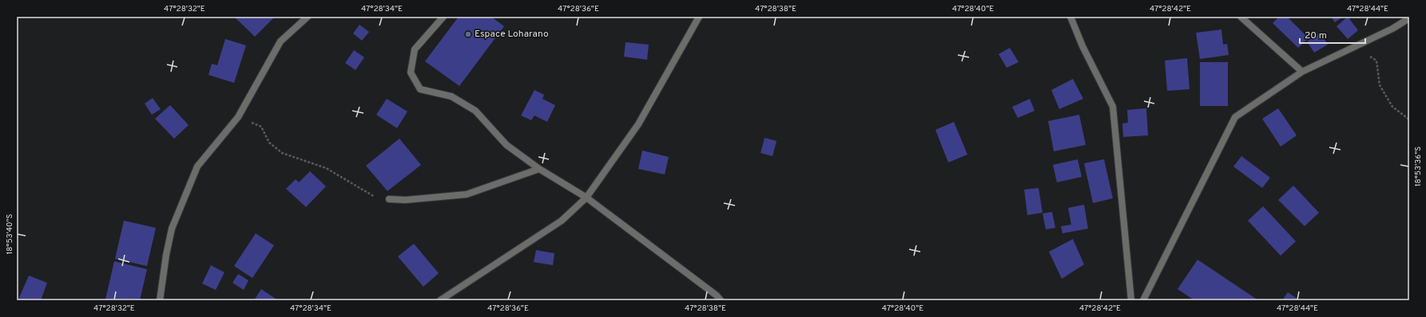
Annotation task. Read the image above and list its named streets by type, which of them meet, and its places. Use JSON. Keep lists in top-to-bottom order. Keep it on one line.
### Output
{"places":["Espace Loharano"],"scale_bar":"20 m","coordinates":["47°28'32\"E","47°28'34\"E","47°28'36\"E","47°28'38\"E","47°28'40\"E","47°28'42\"E","47°28'44\"E","18°53'36\"S","18°53'40\"S"]}
